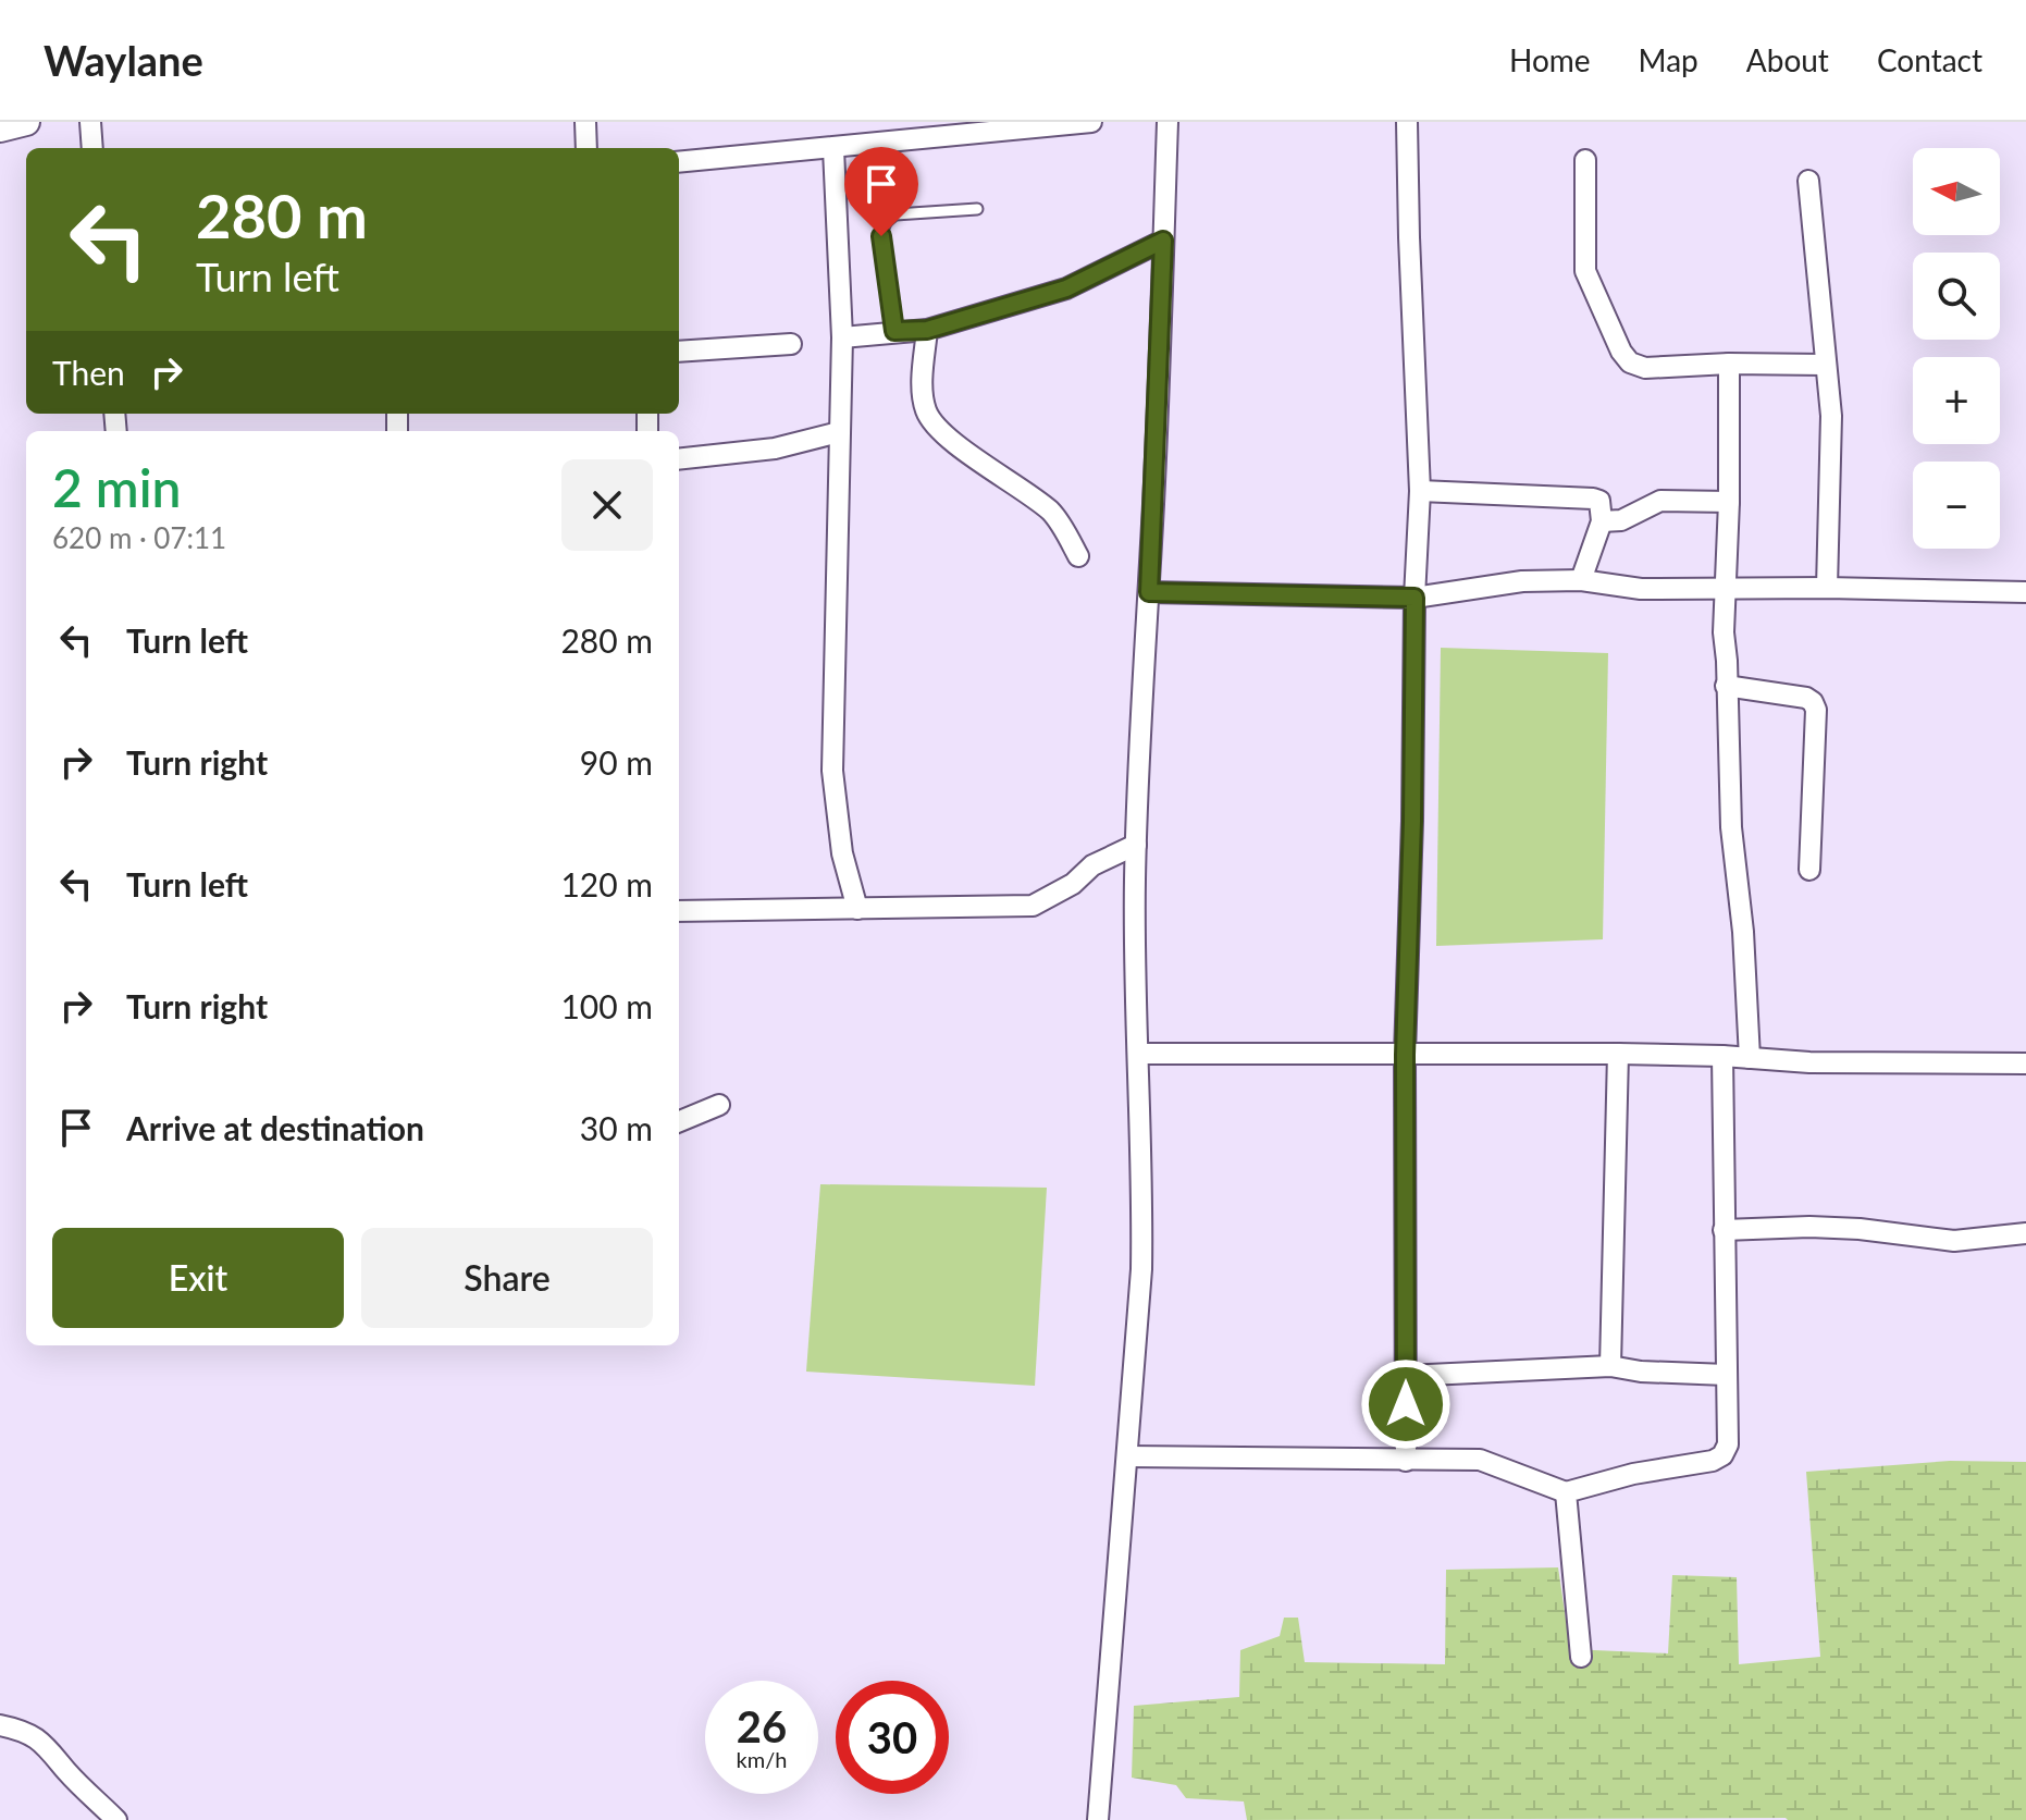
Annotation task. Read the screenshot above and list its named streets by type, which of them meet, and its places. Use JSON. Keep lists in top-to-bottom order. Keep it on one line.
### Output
{"north":"left","page":{"header":"Waylane","nav":["Home","Map","About","Contact"],"map_buttons":["+","−"],"turn":["280 m","Turn left"],"then":"Then","heading":["2 min","620 m · 07:11"],"list":[{"name":"Turn left","value":"280 m"},{"name":"Turn right","value":"90 m"},{"name":"Turn left","value":"120 m"},{"name":"Turn right","value":"100 m"},{"name":"Arrive at destination","value":"30 m"}],"buttons":["Exit","Share"],"speed":"26 km/h","limit":"30"}}
